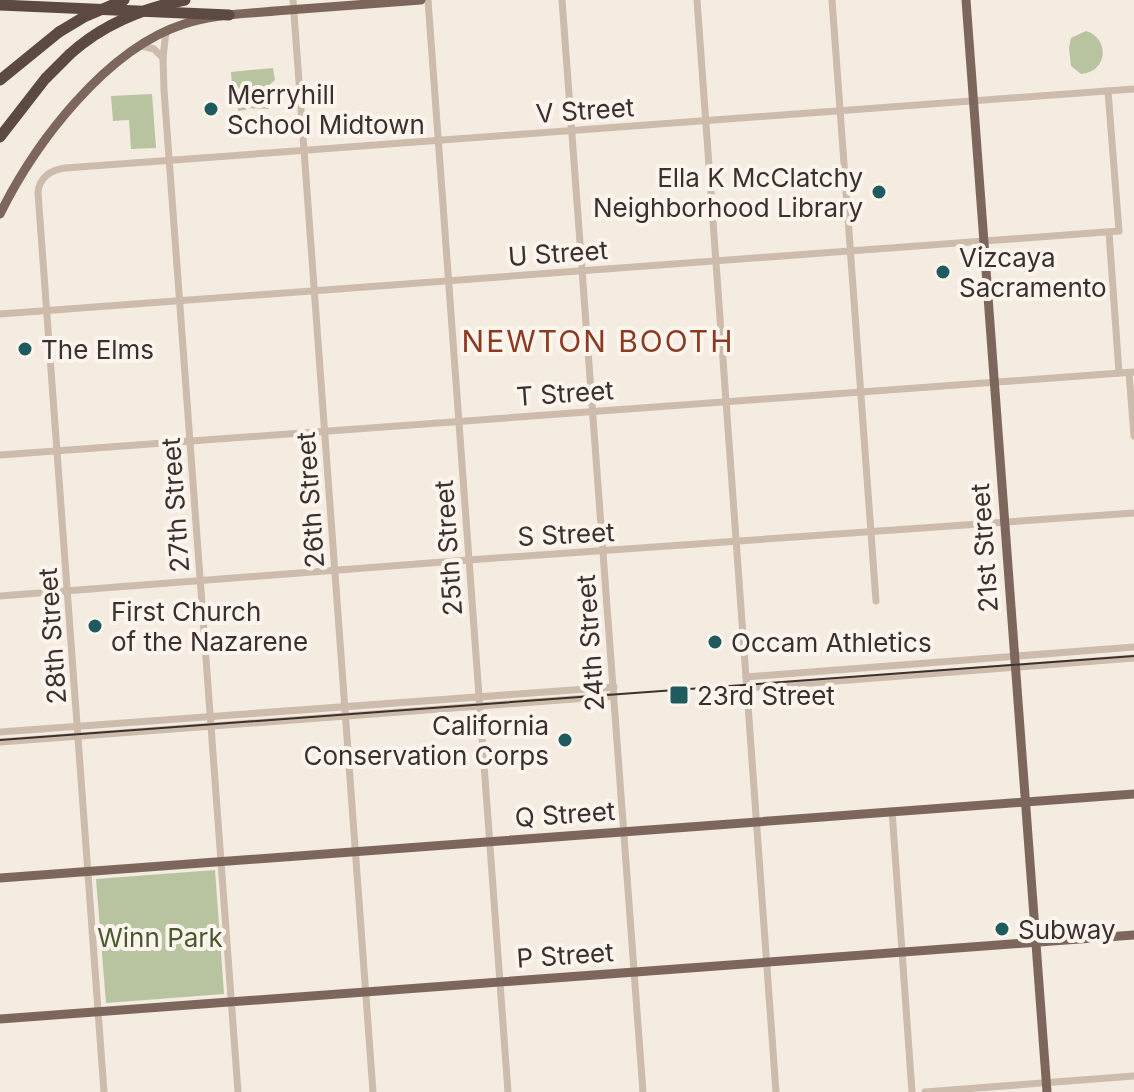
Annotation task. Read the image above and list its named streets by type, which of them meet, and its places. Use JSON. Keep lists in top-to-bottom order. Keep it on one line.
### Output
{"streets":{"main road":["21st Street","Q Street","P Street"],"street":["V Street","U Street","T Street","26th Street","27th Street","S Street","25th Street","28th Street","24th Street"]},"crossings":[["V Street","U Street"],["V Street","26th Street"],["V Street","27th Street"],["V Street","25th Street"],["V Street","21st Street"],["V Street","28th Street"],["V Street","24th Street"],["U Street","26th Street"],["U Street","27th Street"],["U Street","25th Street"],["U Street","21st Street"],["U Street","28th Street"],["U Street","24th Street"],["T Street","26th Street"],["T Street","27th Street"],["T Street","25th Street"],["T Street","21st Street"],["T Street","28th Street"],["T Street","24th Street"],["26th Street","S Street"],["26th Street","Q Street"],["26th Street","P Street"],["27th Street","S Street"],["27th Street","Q Street"],["27th Street","P Street"],["S Street","25th Street"],["S Street","21st Street"],["S Street","28th Street"],["S Street","24th Street"],["25th Street","Q Street"],["25th Street","P Street"],["21st Street","Q Street"],["21st Street","P Street"],["28th Street","Q Street"],["28th Street","P Street"],["24th Street","Q Street"],["24th Street","P Street"]],"districts":["NEWTON BOOTH"],"parks":["Winn Park"],"places":{"other":["Merryhill School Midtown","Ella K McClatchy Neighborhood Library","Vizcaya Sacramento","The Elms","First Church of the Nazarene","Occam Athletics","California Conservation Corps","Subway"],"transit":["23rd Street"]}}
